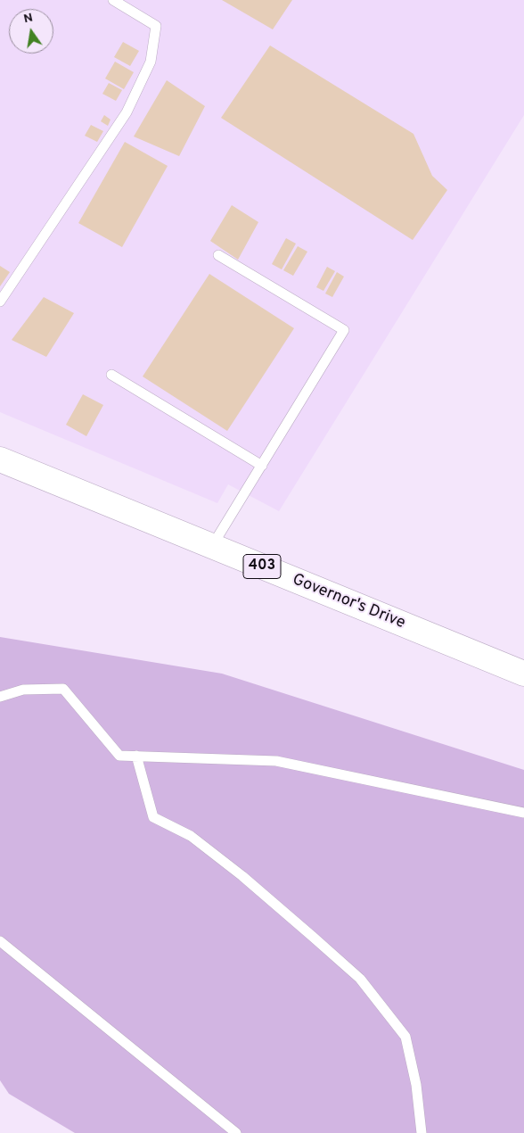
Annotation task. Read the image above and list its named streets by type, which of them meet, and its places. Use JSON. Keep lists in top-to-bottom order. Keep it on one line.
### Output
{"streets":{"main road":["403","Governor's Drive"]},"north":"top"}
